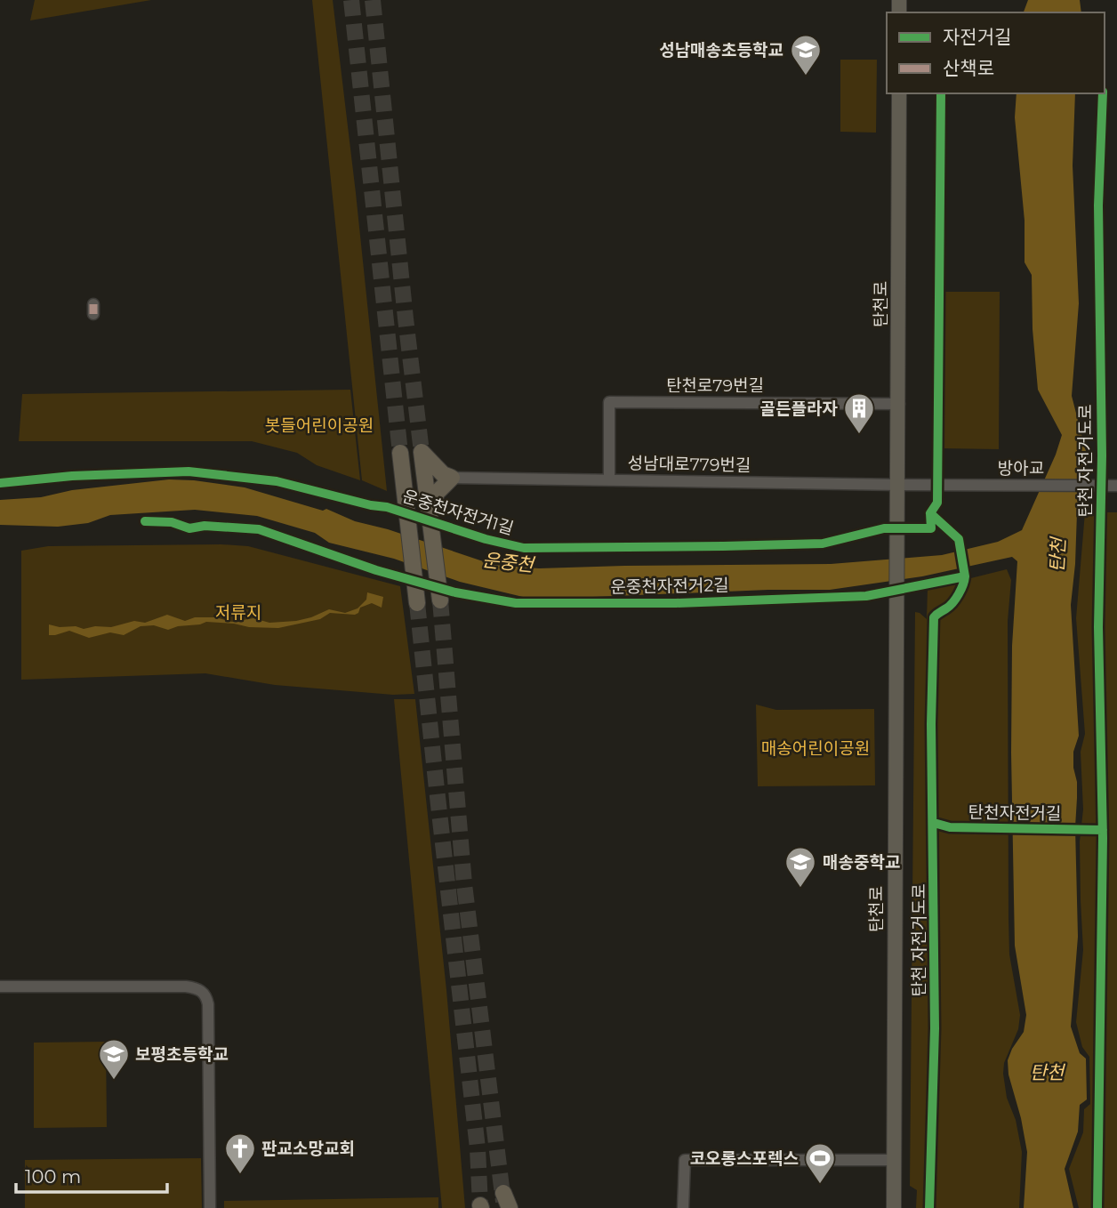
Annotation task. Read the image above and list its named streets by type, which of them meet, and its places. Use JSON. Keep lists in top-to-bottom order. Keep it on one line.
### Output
{"streets":{"main road":["탄천로"],"street":["탄천로79번길","성남대로779번길","방아교"],"cycle path":["탄천 자전거도로","운중천자전거1길","운중천자전거2길","탄천자전거길"]},"crossings":[["탄천로","탄천로79번길"],["탄천로","성남대로779번길"],["탄천로79번길","성남대로779번길"],["성남대로779번길","방아교"]],"water":["탄천","운중천"],"parks":["봇들어린이공원","저류지","매송어린이공원"],"places":{"school or university":["성남매송초등학교","매송중학교","보평초등학교"],"building":["골든플라자"],"church":["판교소망교회"],"sports":["코오롱스포렉스"]},"legend":["자전거길","산책로"],"scale_bar":"100 m"}
